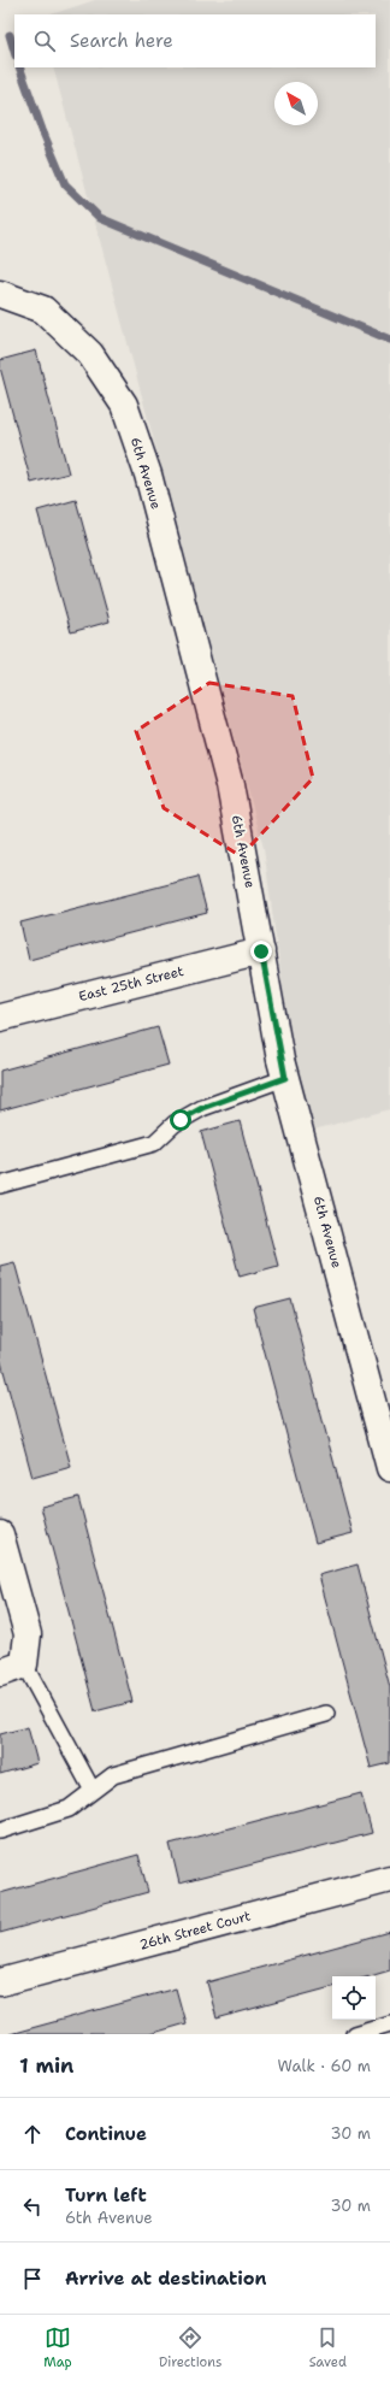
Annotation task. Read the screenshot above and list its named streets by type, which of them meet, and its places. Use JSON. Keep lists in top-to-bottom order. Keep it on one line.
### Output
{"streets":{"street":["6th Avenue","East 25th Street","26th Street Court"]},"crossings":[["6th Avenue","East 25th Street"]],"north":"top left","page":{"search":"Search here","heading":["1 min","Walk · 60 m"],"list":[["Continue","30 m"],["Turn left","6th Avenue","30 m"],"Arrive at destination"],"nav":["Map","Directions","Saved"]}}
